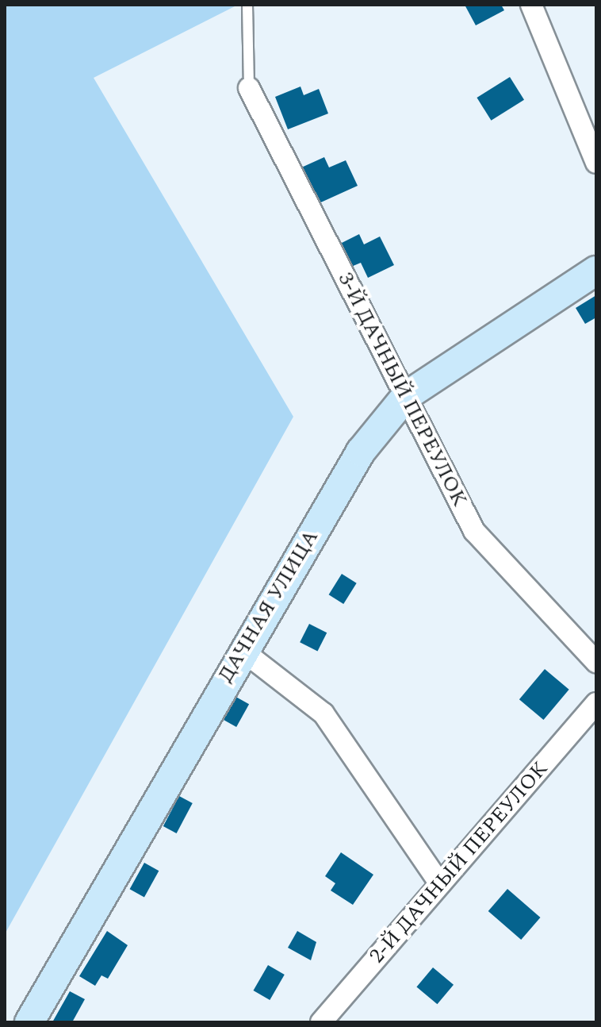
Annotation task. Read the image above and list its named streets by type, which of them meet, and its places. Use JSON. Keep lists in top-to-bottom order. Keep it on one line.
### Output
{"streets":{"street":["3-Й ДАЧНЫЙ ПЕРЕУЛОК","ДАЧНАЯ УЛИЦА","2-Й ДАЧНЫЙ ПЕРЕУЛОК"]},"crossings":[["3-Й ДАЧНЫЙ ПЕРЕУЛОК","ДАЧНАЯ УЛИЦА"]]}
